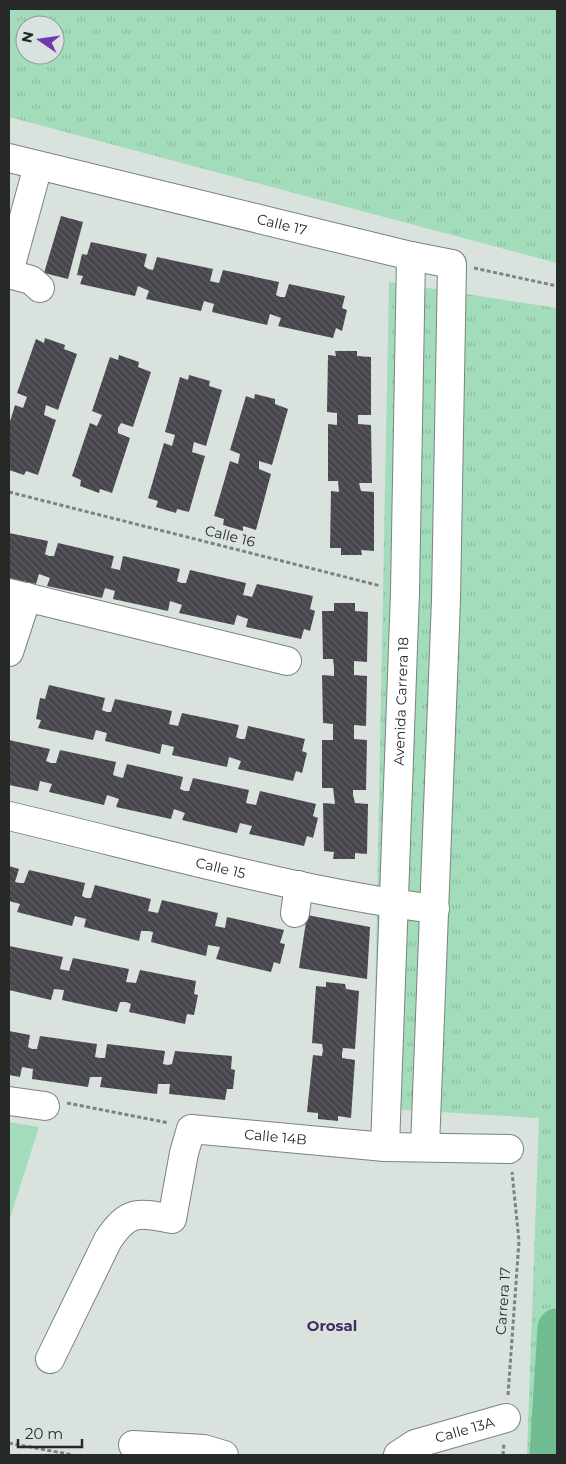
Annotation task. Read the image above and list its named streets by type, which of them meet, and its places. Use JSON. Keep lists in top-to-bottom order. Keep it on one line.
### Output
{"streets":{"street":["Calle 17","Avenida Carrera 18","Calle 15","Calle 14B","Calle 13A"],"path":["Calle 16","Carrera 17"]},"crossings":[["Calle 17","Avenida Carrera 18"],["Calle 16","Avenida Carrera 18"],["Avenida Carrera 18","Calle 15"],["Avenida Carrera 18","Calle 14B"],["Calle 14B","Carrera 17"],["Carrera 17","Calle 13A"]],"districts":["Orosal"],"scale_bar":"20 m","north":"left"}
